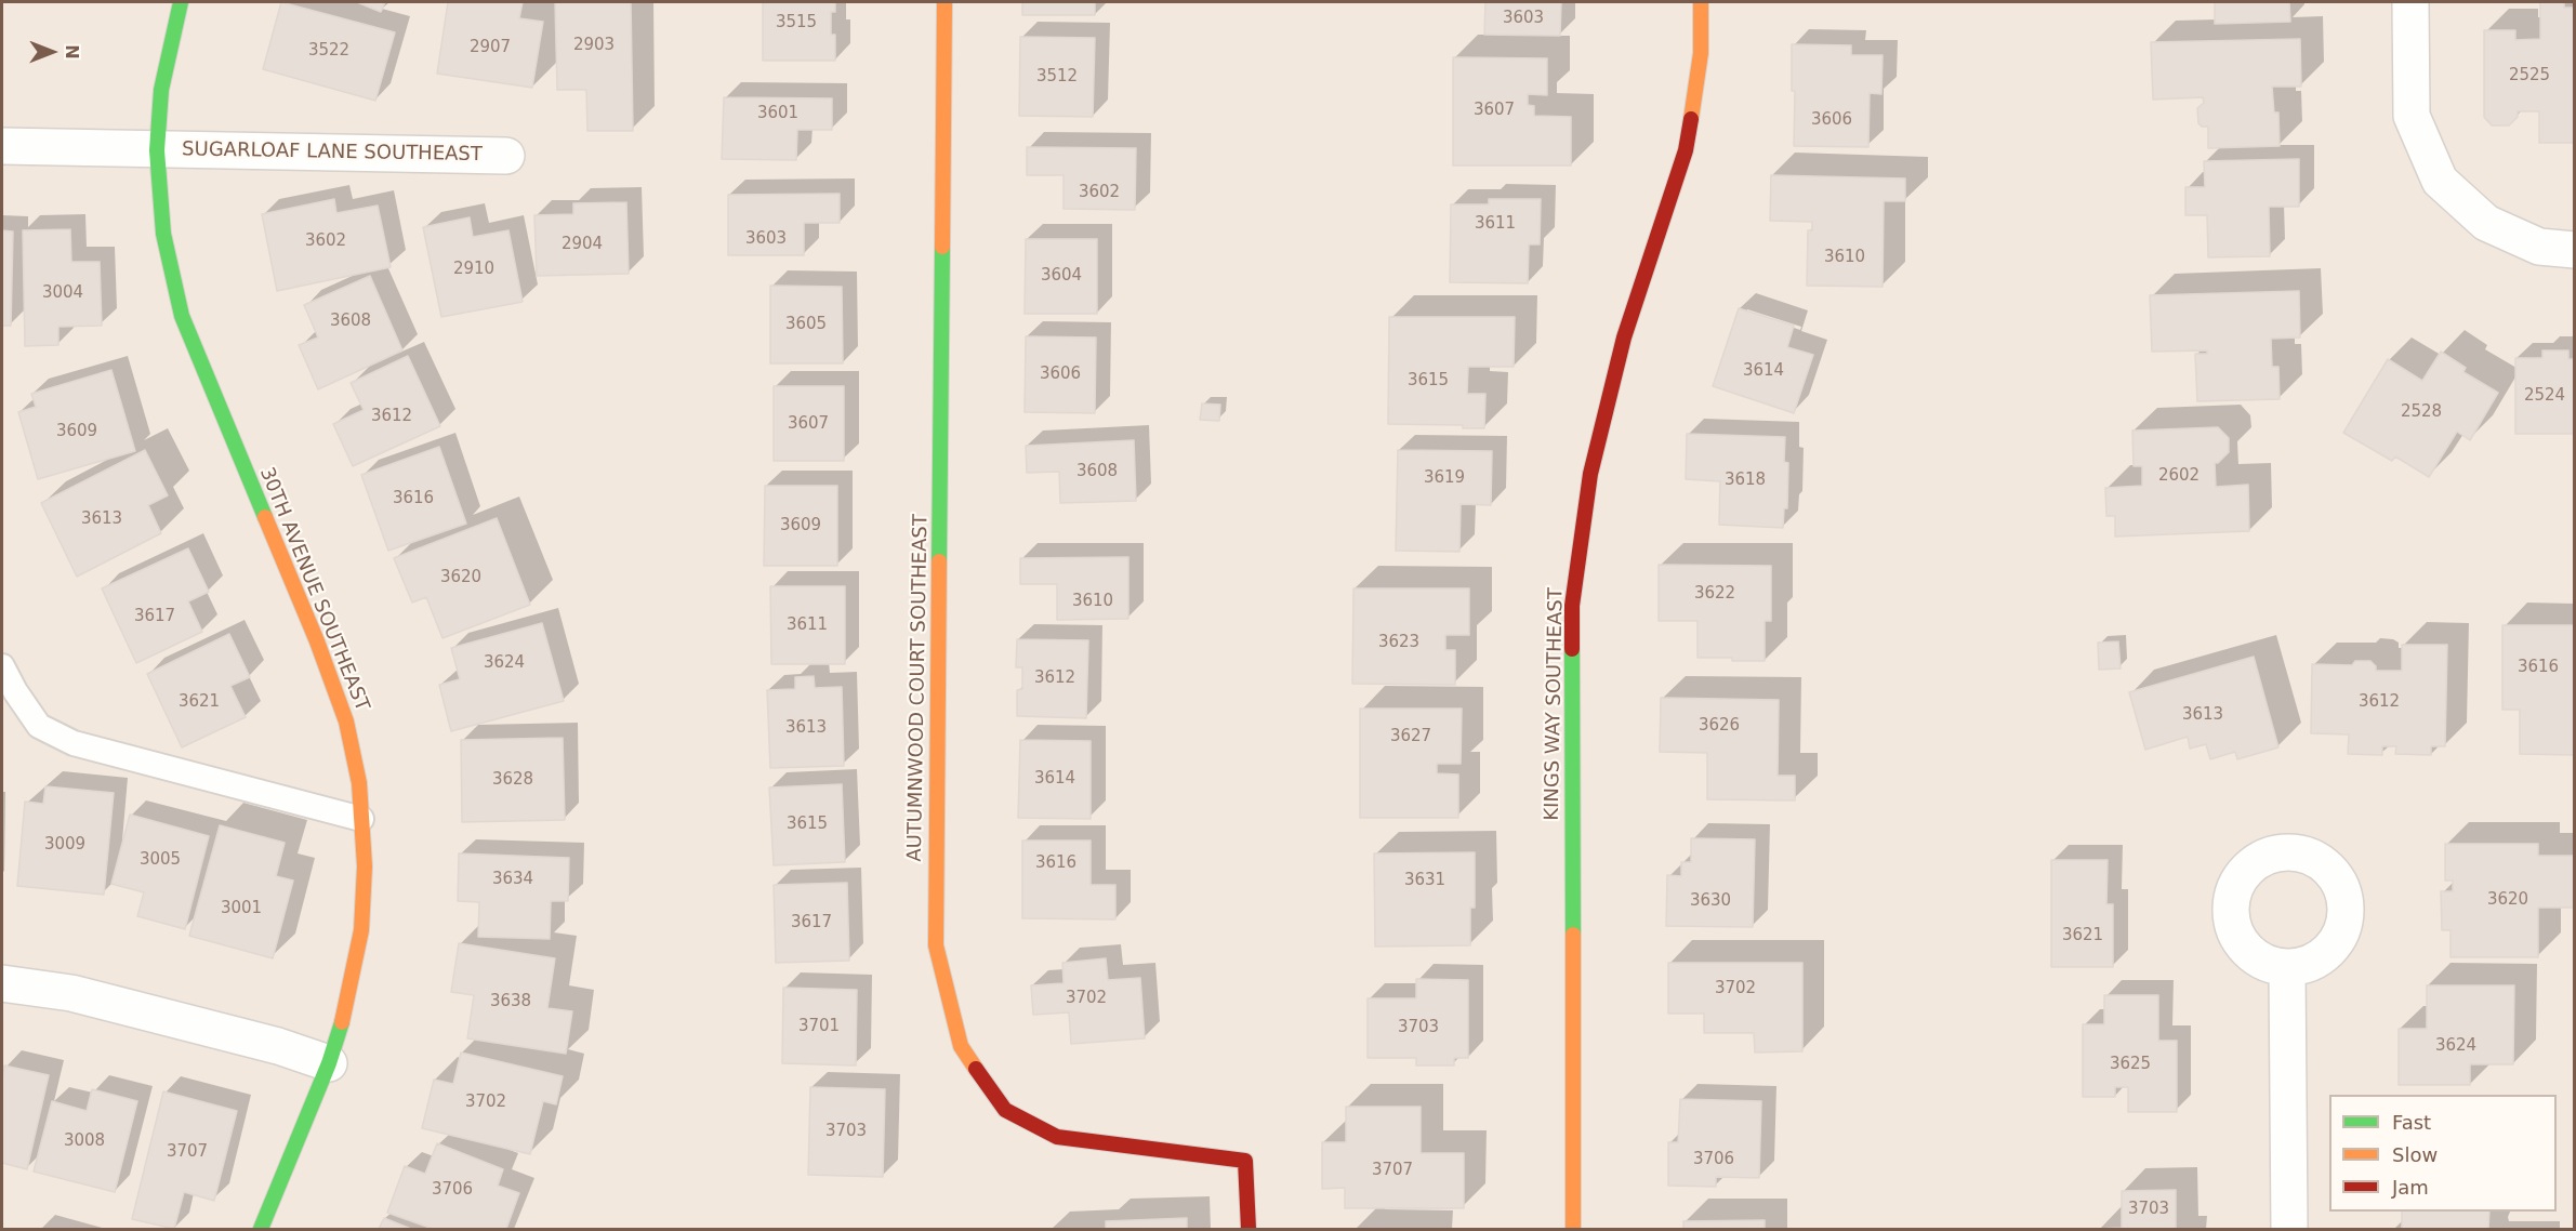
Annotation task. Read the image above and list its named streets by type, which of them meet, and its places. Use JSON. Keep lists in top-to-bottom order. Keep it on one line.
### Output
{"streets":{"street":["SUGARLOAF LANE SOUTHEAST","30TH AVENUE SOUTHEAST","AUTUMNWOOD COURT SOUTHEAST","KINGS WAY SOUTHEAST"]},"crossings":[["SUGARLOAF LANE SOUTHEAST","30TH AVENUE SOUTHEAST"]],"house_numbers":["3603","3515","2903","2907","3522","2525","3512","3607","3601","3606","3602","3611","3603","3602","2904","3610","2910","3604","3004","3608","3605","3614","3606","3615","2524","2528","3612","3607","3609","3608","2602","3619","3618","3616","3613","3609","3620","3622","3610","3617","3611","3623","3624","3616","3612","3621","3612","3613","3626","3613","3627","3614","3628","3615","3009","3005","3616","3634","3631","3620","3630","3001","3617","3621","3702","3702","3638","3701","3703","3624","3625","3702","3703","3008","3707","3706","3707","3706","3703"],"legend":["Fast","Slow","Jam"],"north":"right"}
